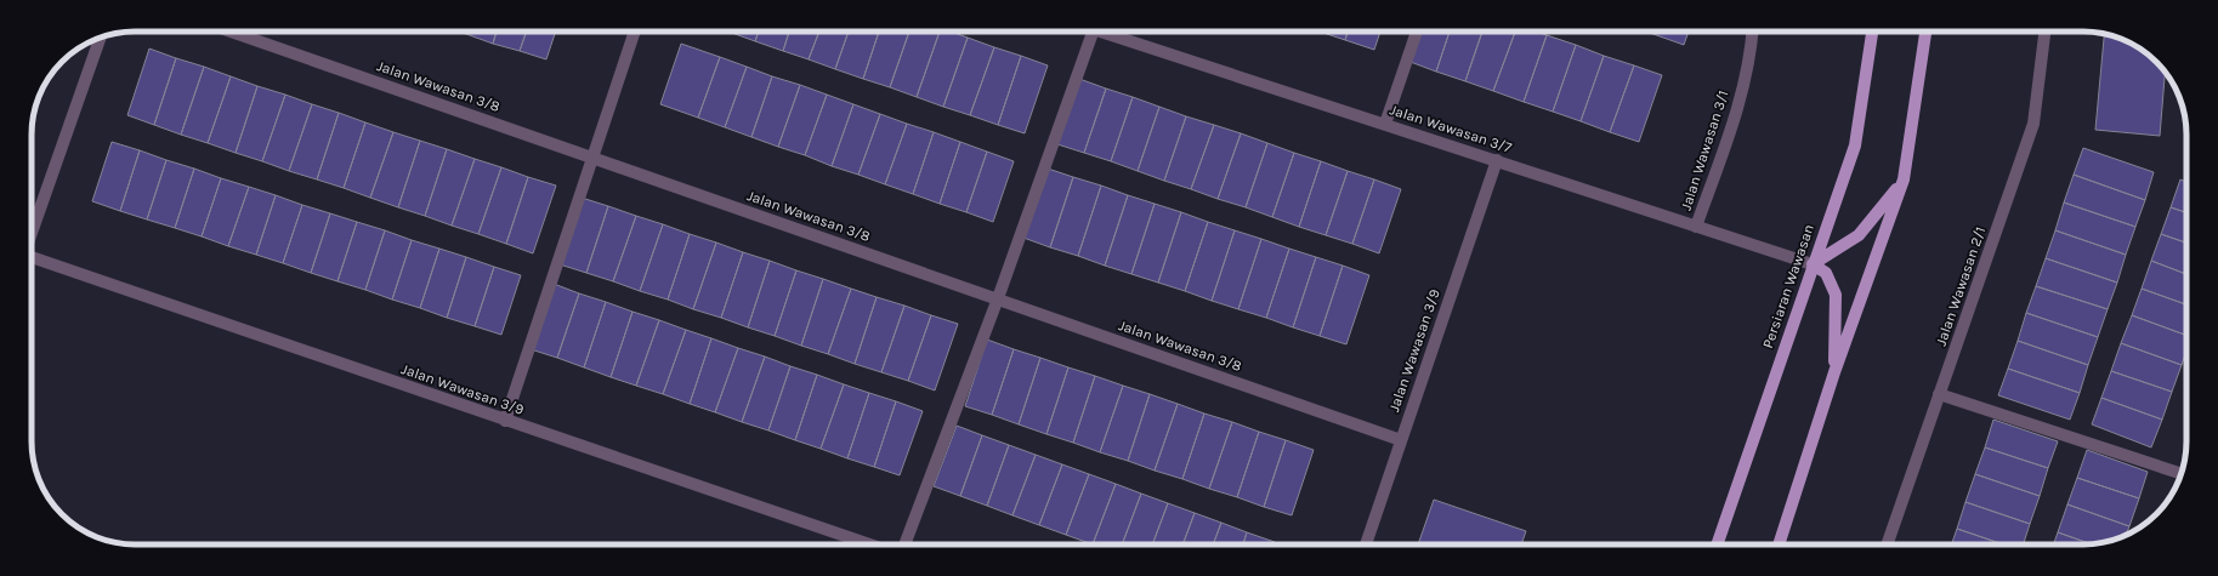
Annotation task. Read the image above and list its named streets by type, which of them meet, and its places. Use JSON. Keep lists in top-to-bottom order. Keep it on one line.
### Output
{"streets":{"main road":["Persiaran Wawasan"],"street":["Jalan Wawasan 3/8","Jalan Wawasan 3/7","Jalan Wawasan 3/1","Jalan Wawasan 2/1","Jalan Wawasan 3/9"]},"crossings":[["Jalan Wawasan 3/8","Jalan Wawasan 3/9"],["Jalan Wawasan 3/7","Jalan Wawasan 3/1"],["Jalan Wawasan 3/7","Persiaran Wawasan"],["Jalan Wawasan 3/7","Jalan Wawasan 3/9"]]}
